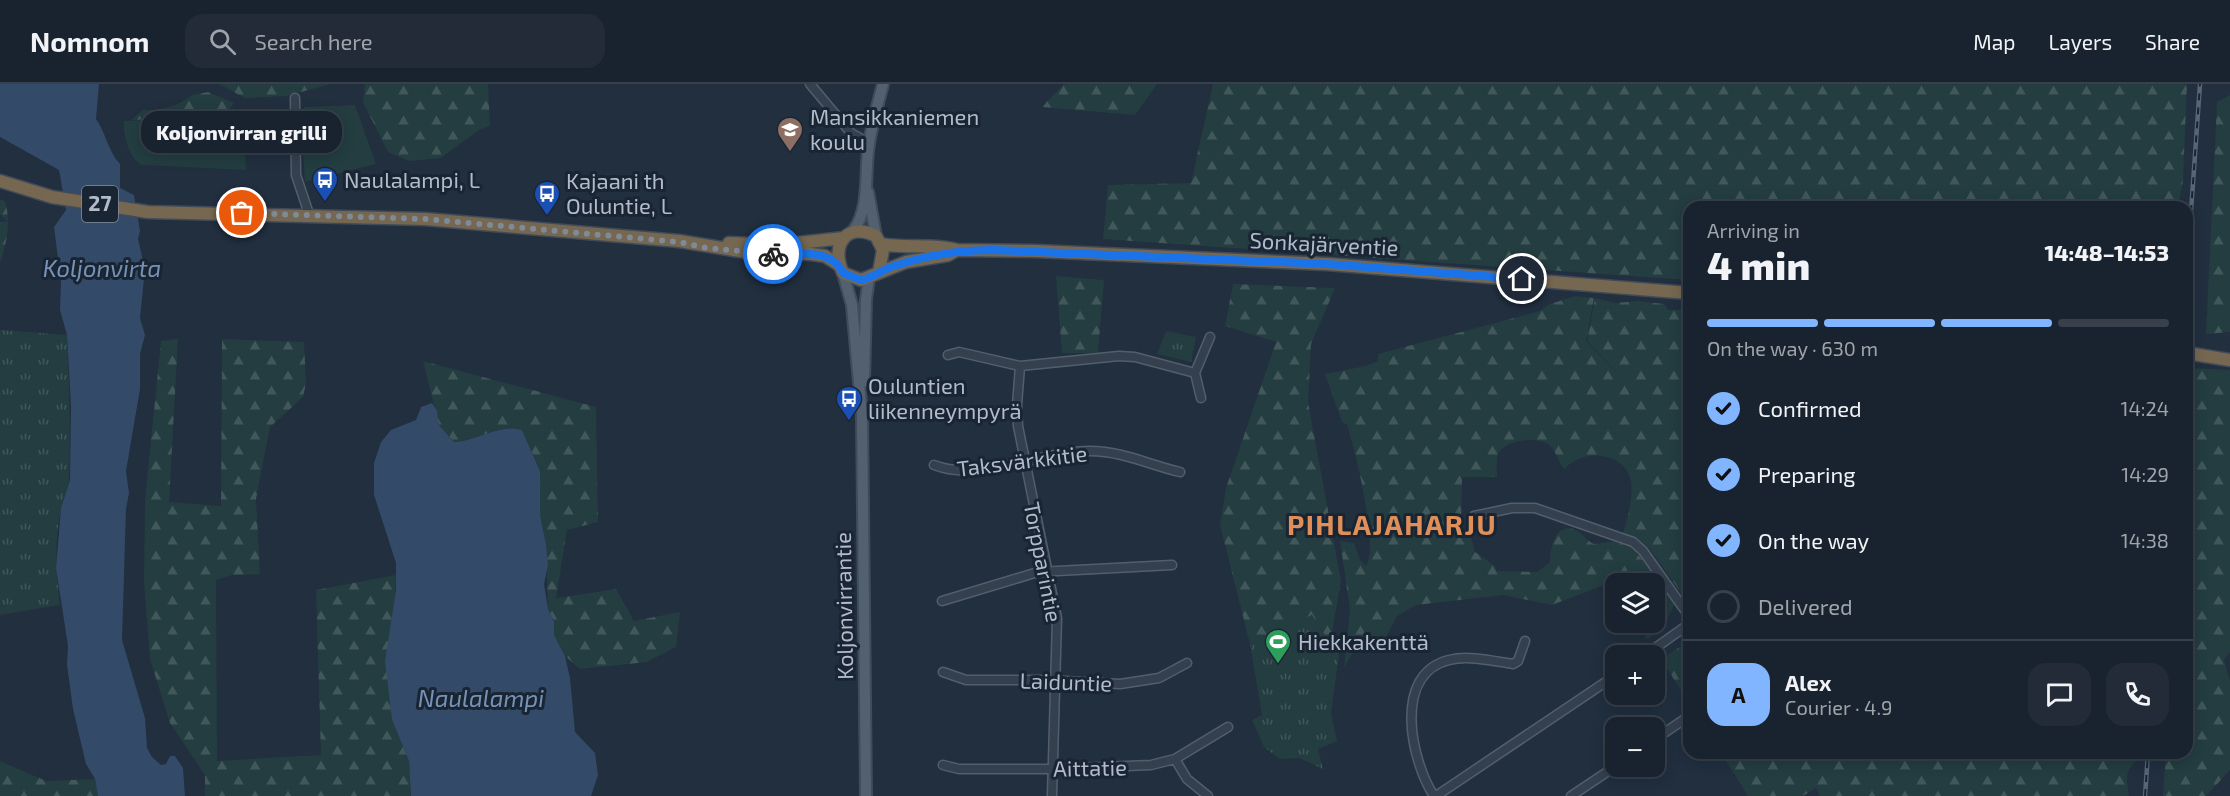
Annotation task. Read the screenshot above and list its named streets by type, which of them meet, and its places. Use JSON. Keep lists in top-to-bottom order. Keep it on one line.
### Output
{"streets":{"highway":["27","Sonkajärventie"],"main road":["Koljonvirrantie"],"street":["Taksvärkkitie","Torpparintie","Laiduntie","Aittatie"]},"crossings":[["27","Sonkajärventie"],["27","Koljonvirrantie"],["Sonkajärventie","Koljonvirrantie"],["Taksvärkkitie","Torpparintie"],["Torpparintie","Laiduntie"],["Torpparintie","Aittatie"]],"districts":["PIHLAJAHARJU"],"water":["Koljonvirta","Naulalampi"],"places":{"school or university":["Mansikkaniemen koulu"],"bus stop":["Naulalampi, L","Kajaani th Ouluntie, L","Ouluntien liikenneympyrä"],"other":["Koljonvirran grilli"],"sports":["Hiekkakenttä"]},"page":{"header":"Nomnom","search":"Search here","nav":["Map","Layers","Share"],"bubble":"Koljonvirran grilli","heading":["4 min","Arriving in","14:48–14:53"],"panel":["Alex","Courier · 4.9"],"bar":"On the way · 630 m","list":[["Confirmed","14:24"],["Preparing","14:29"],["On the way","14:38"],"Delivered"],"map_buttons":["+","−"],"round":"A"}}
